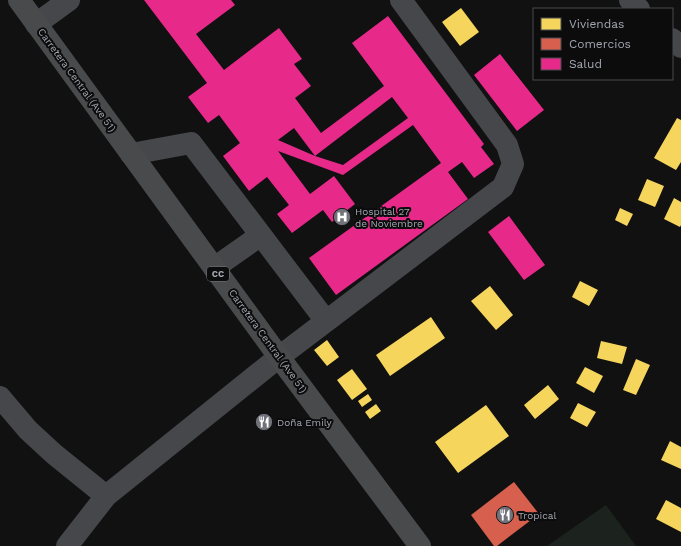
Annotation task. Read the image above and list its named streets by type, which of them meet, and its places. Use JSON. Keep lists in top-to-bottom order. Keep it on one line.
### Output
{"streets":{"main road":["Carretera Central (Ave 51)","CC"]},"places":{"hospital":["Hospital 27 de Noviembre"],"restaurant":["Doña Emily","Tropical"]},"legend":["Viviendas","Comercios","Salud"]}
